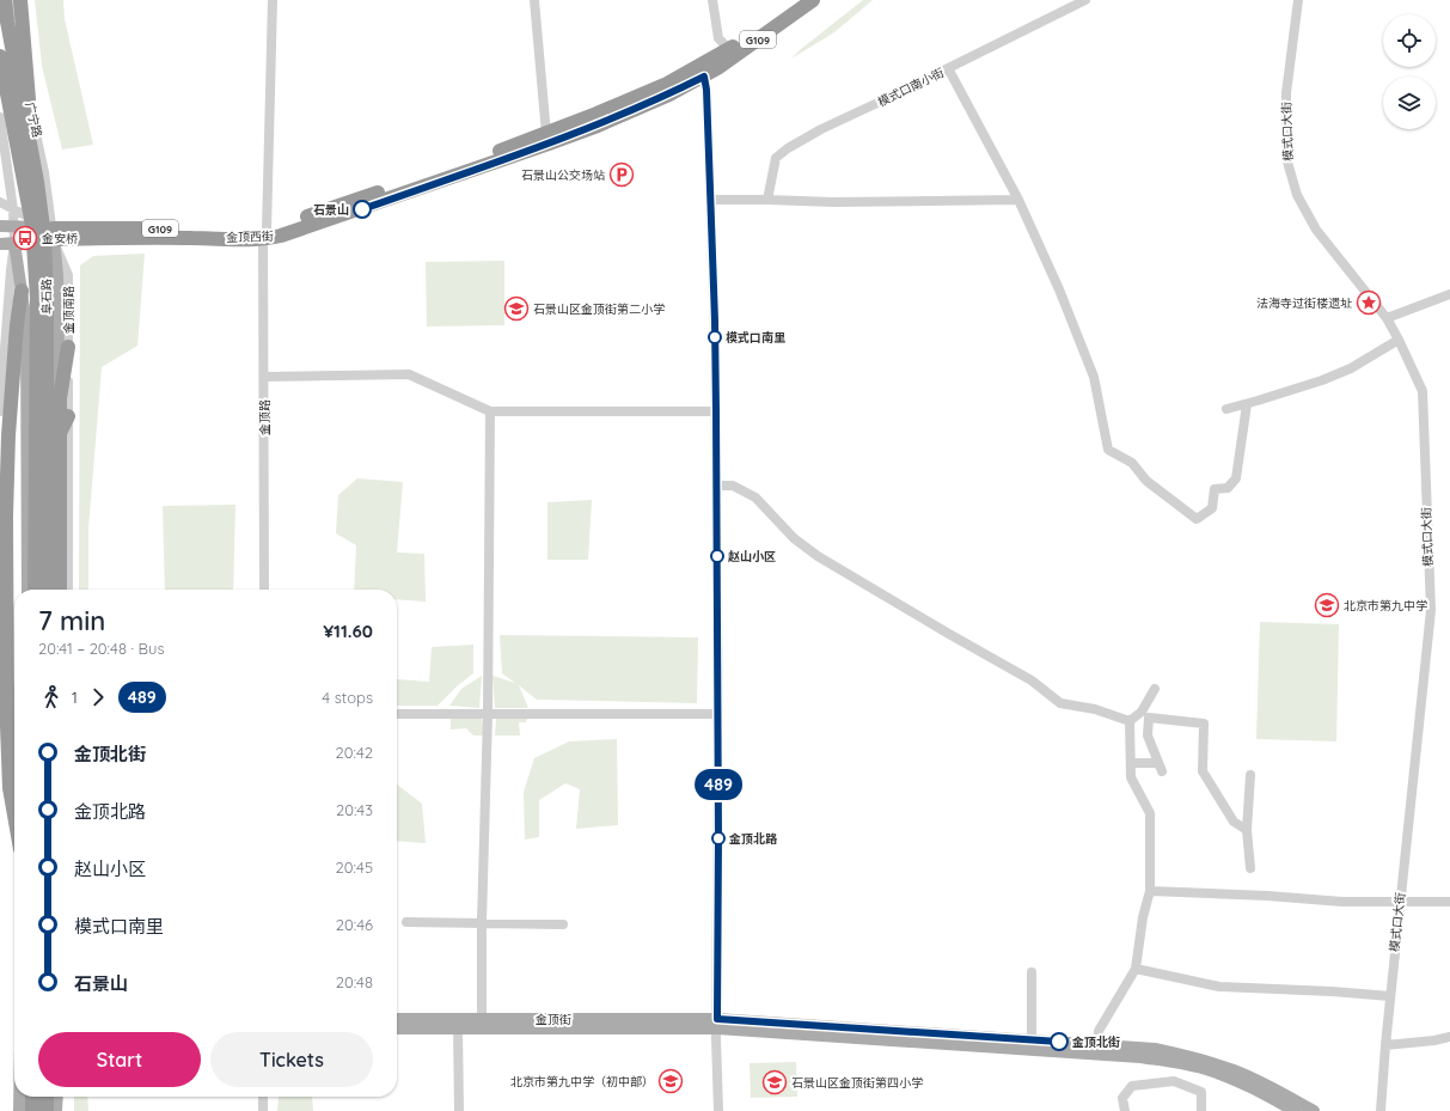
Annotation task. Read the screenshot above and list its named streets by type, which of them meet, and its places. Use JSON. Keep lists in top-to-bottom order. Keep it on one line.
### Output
{"streets":{"highway":["G109","金顶西街","阜石路"],"main road":["金顶南路","金顶街"],"street":["模式口南小街","广宁路","模式口大街","金顶路"]},"crossings":[["G109","金顶西街"],["广宁路","金顶西街"],["广宁路","金顶南路"],["金顶西街","金顶南路"],["金顶西街","金顶路"]],"places":{"parking":["石景山公交场站"],"other":["石景山","模式口南里","赵山小区","金顶北路","金顶北街"],"bus stop":["金安桥"],"place":["法海寺过街楼遗址"],"school or university":["石景山区金顶街第二小学","北京市第九中学","北京市第九中学（初中部）","石景山区金顶街第四小学"]},"lines":["bus line 489"],"page":{"on_map":"489","heading":["7 min","20:41 – 20:48 · Bus","¥11.60"],"legs":["1","489","4 stops"],"list":[{"name":"金顶北街","value":"20:42"},{"name":"金顶北路","value":"20:43"},{"name":"赵山小区","value":"20:45"},{"name":"模式口南里","value":"20:46"},{"name":"石景山","value":"20:48"}],"buttons":["Start","Tickets"]}}
